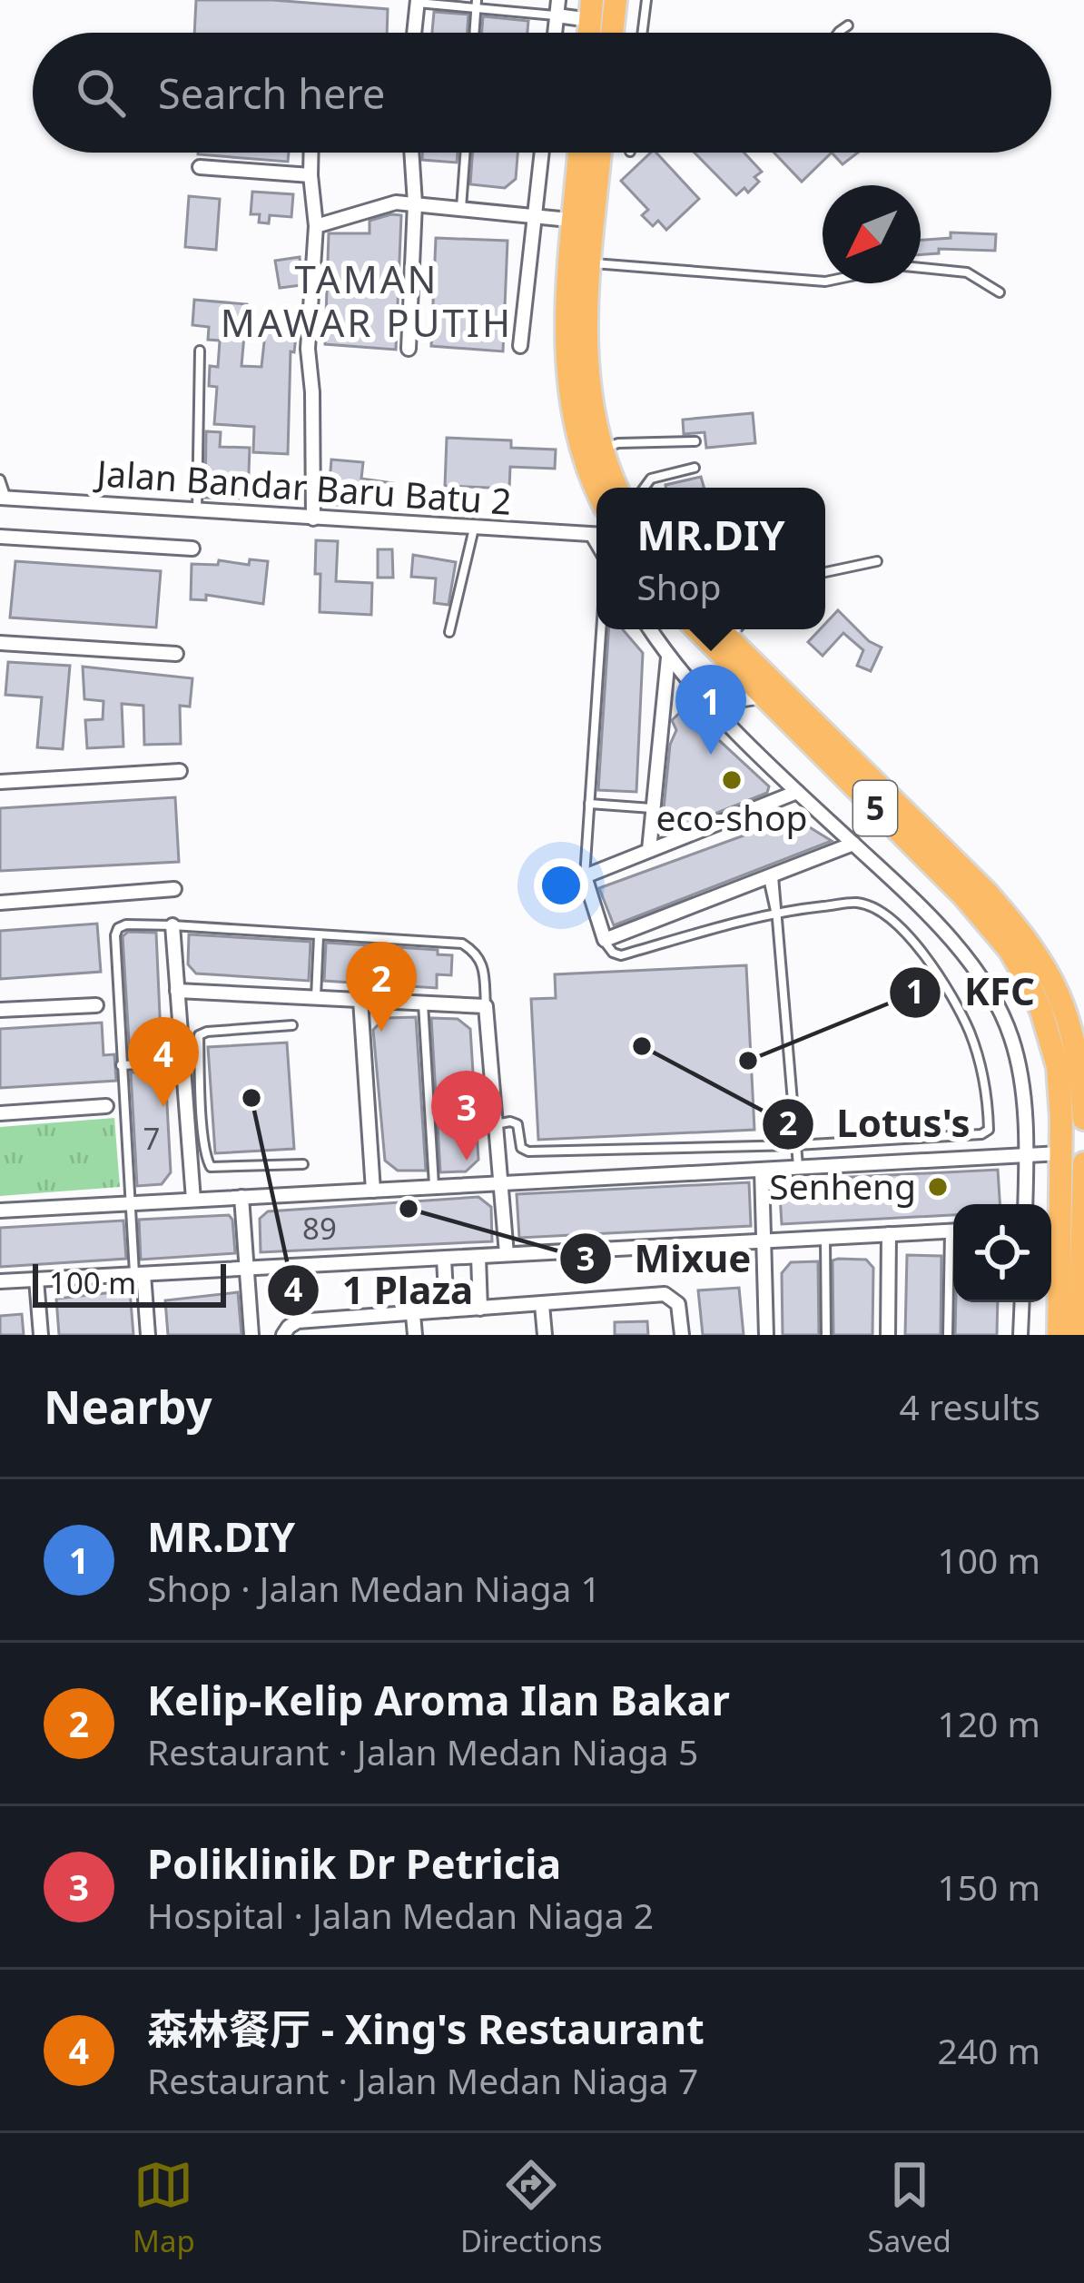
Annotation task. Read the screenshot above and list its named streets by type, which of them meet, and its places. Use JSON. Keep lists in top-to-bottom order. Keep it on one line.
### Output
{"streets":{"highway":["5"],"street":["Jalan Bandar Baru Batu 2"]},"districts":["TAMAN MAWAR PUTIH"],"places":["eco-shop","Lotus's","KFC","1 Plaza","Senheng","Mixue"],"house_numbers":["7","89"],"scale_bar":"100 m","north":"bottom left","page":{"search":"Search here","popup":["MR.DIY","Shop"],"pins":["1","2","4","3"],"scale":"100 m","heading":["Nearby","4 results"],"list":[{"mark":"1","name":"MR.DIY","note":"Shop · Jalan Medan Niaga 1","value":"100 m"},{"mark":"2","name":"Kelip-Kelip Aroma Ilan Bakar","note":"Restaurant · Jalan Medan Niaga 5","value":"120 m"},{"mark":"3","name":"Poliklinik Dr Petricia","note":"Hospital · Jalan Medan Niaga 2","value":"150 m"},{"mark":"4","name":"森林餐厅 - Xing's Restaurant","note":"Restaurant · Jalan Medan Niaga 7","value":"240 m"}],"nav":["Map","Directions","Saved"]}}
